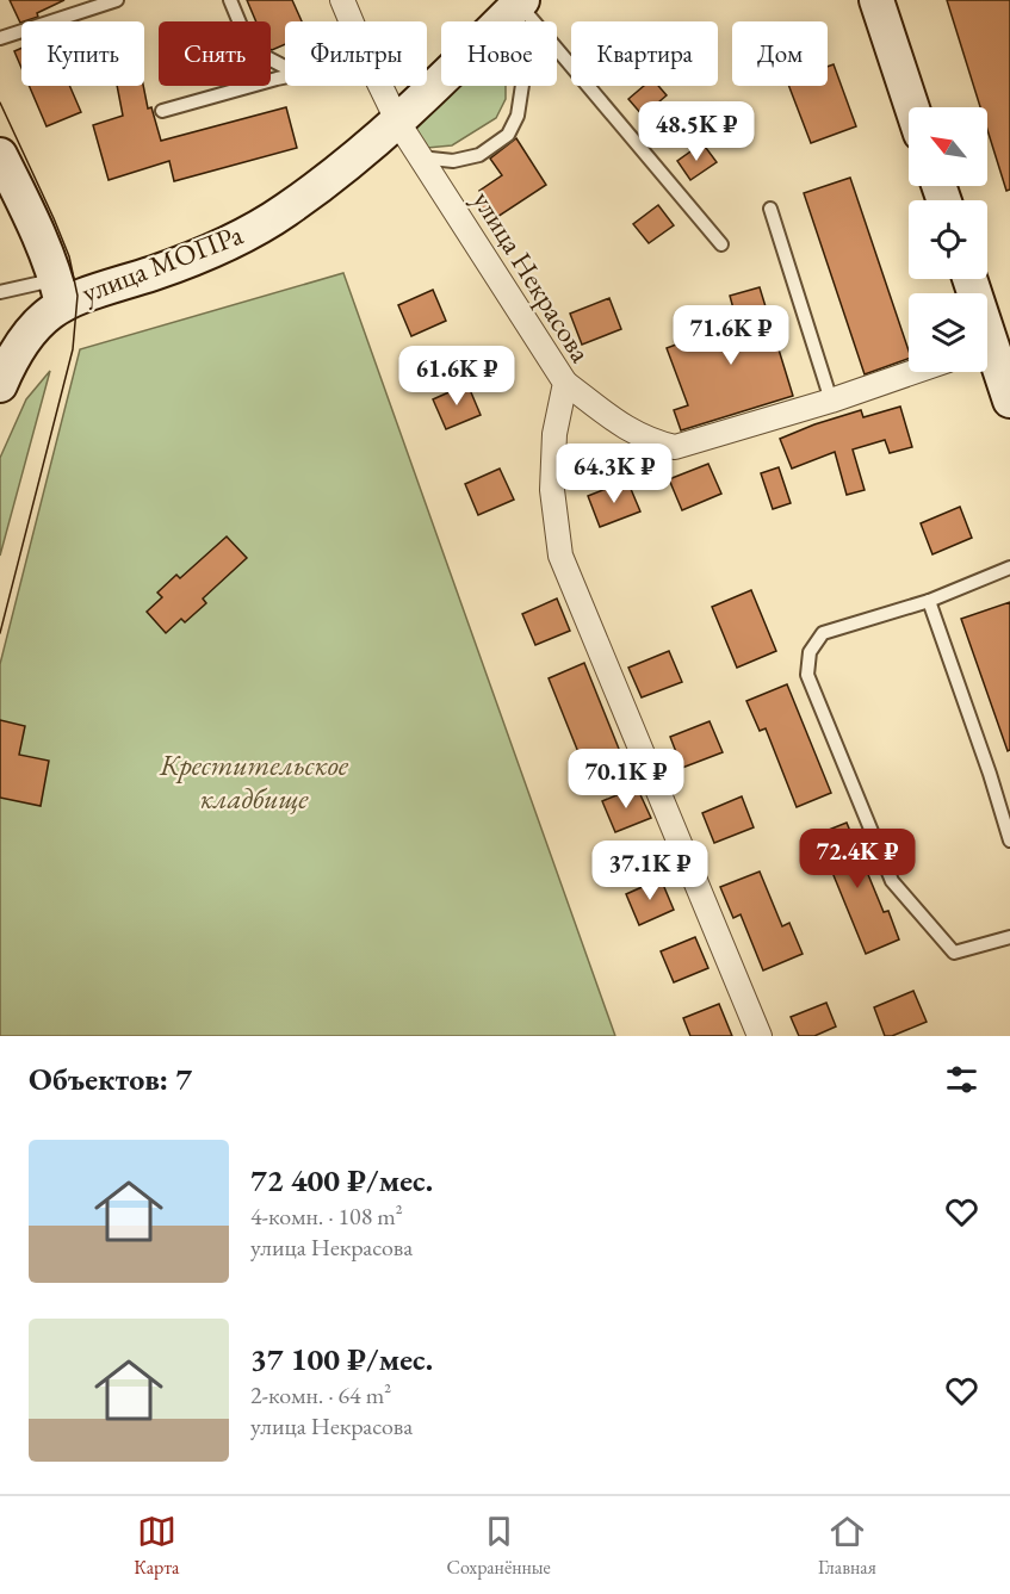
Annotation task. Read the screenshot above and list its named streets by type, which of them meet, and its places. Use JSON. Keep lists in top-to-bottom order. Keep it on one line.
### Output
{"streets":{"street":["улица МОПРа","улица Некрасова"]},"crossings":[["улица МОПРа","улица Некрасова"]],"parks":["Крестительское кладбище"],"north":"top left","page":{"chip":["Купить","Снять","Фильтры","Новое","Квартира","Дом"],"price":["48.5K ₽","71.6K ₽","61.6K ₽","64.3K ₽","70.1K ₽","72.4K ₽","37.1K ₽"],"heading":"Объектов: 7","list":[{"name":"72 400 ₽/мес.","note":"4-комн. · 108 m² · улица Некрасова"},{"name":"37 100 ₽/мес.","note":"2-комн. · 64 m² · улица Некрасова"}],"tabs":["Карта","Сохранённые","Главная"]}}
